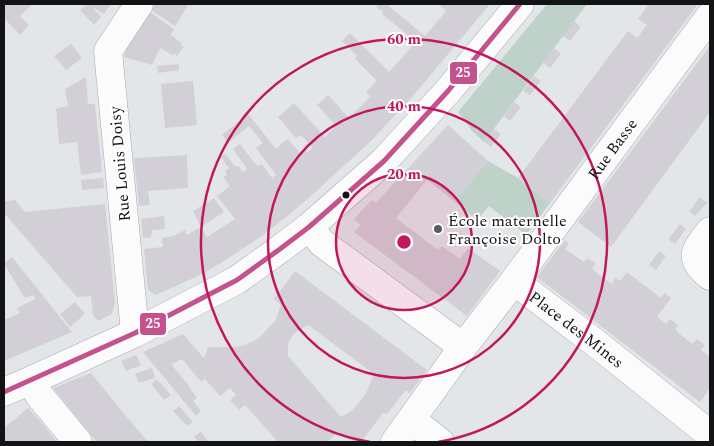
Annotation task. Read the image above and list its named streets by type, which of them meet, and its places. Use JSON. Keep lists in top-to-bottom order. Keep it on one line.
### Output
{"streets":{"street":["Rue Basse","Rue Louis Doisy","Place des Mines"]},"crossings":[["Rue Basse","Place des Mines"]],"places":["École maternelle Françoise Dolto"],"lines":["transit line 25"],"rings":["60 m","40 m","20 m"]}
